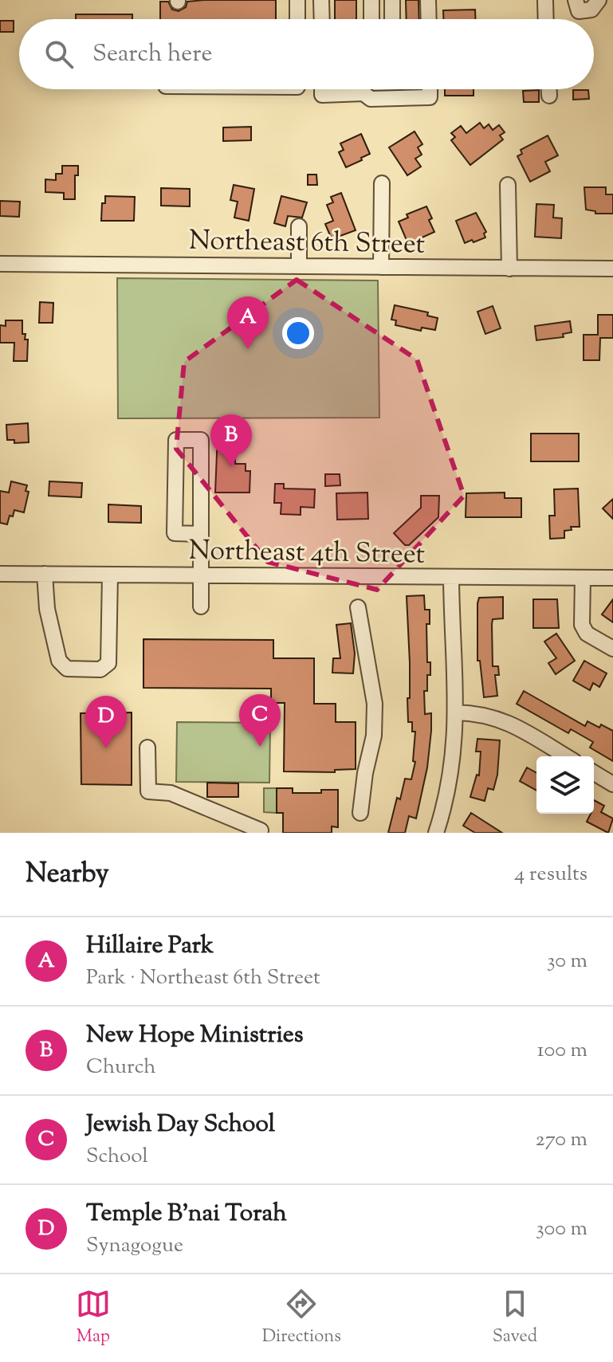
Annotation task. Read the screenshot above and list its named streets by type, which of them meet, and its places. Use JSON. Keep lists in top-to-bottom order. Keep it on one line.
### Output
{"streets":{"street":["Northeast 6th Street","Northeast 4th Street"]},"page":{"search":"Search here","pins":["A","B","C","D"],"heading":["Nearby","4 results"],"list":[{"mark":"A","name":"Hillaire Park","note":"Park · Northeast 6th Street","value":"30 m"},{"mark":"B","name":"New Hope Ministries","note":"Church","value":"100 m"},{"mark":"C","name":"Jewish Day School","note":"School","value":"270 m"},{"mark":"D","name":"Temple B'nai Torah","note":"Synagogue","value":"300 m"}],"nav":["Map","Directions","Saved"]}}
